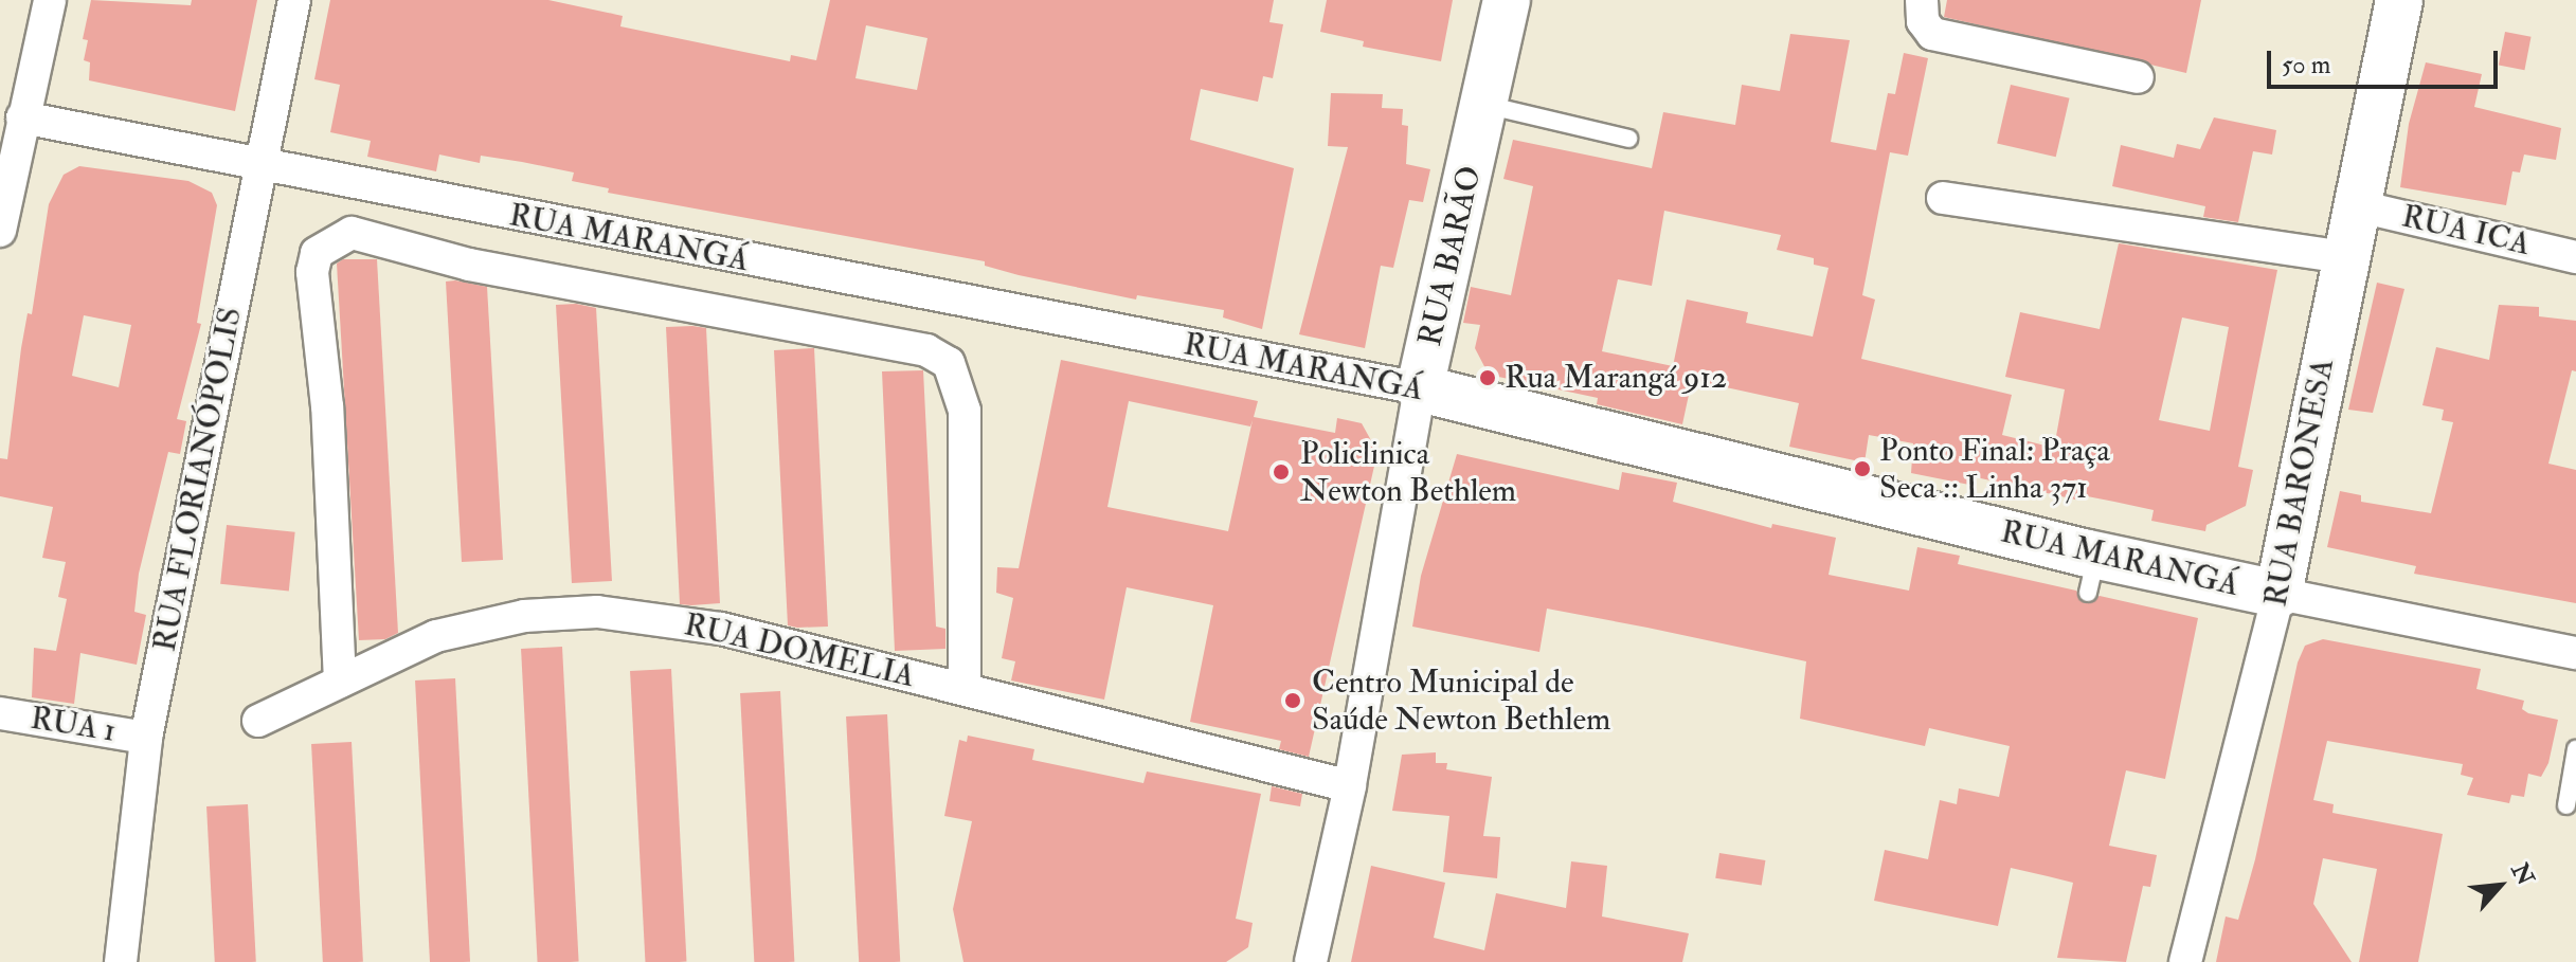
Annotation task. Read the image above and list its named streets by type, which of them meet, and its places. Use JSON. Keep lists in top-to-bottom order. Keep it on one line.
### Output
{"streets":{"street":["RUA ICA","RUA MARANGÁ","RUA BARÃO","RUA FLORIANÓPOLIS","RUA BARONESA","RUA DOMELIA","RUA 1"]},"crossings":[["RUA ICA","RUA BARONESA"],["RUA MARANGÁ","RUA BARÃO"],["RUA MARANGÁ","RUA FLORIANÓPOLIS"],["RUA MARANGÁ","RUA BARONESA"],["RUA BARÃO","RUA DOMELIA"],["RUA FLORIANÓPOLIS","RUA 1"]],"places":["Rua Marangá 912","Ponto Final: Praça Seca :: Linha 371","Policlinica Newton Bethlem","Centro Municipal de Saúde Newton Bethlem"],"scale_bar":"50 m","north":"top right"}
